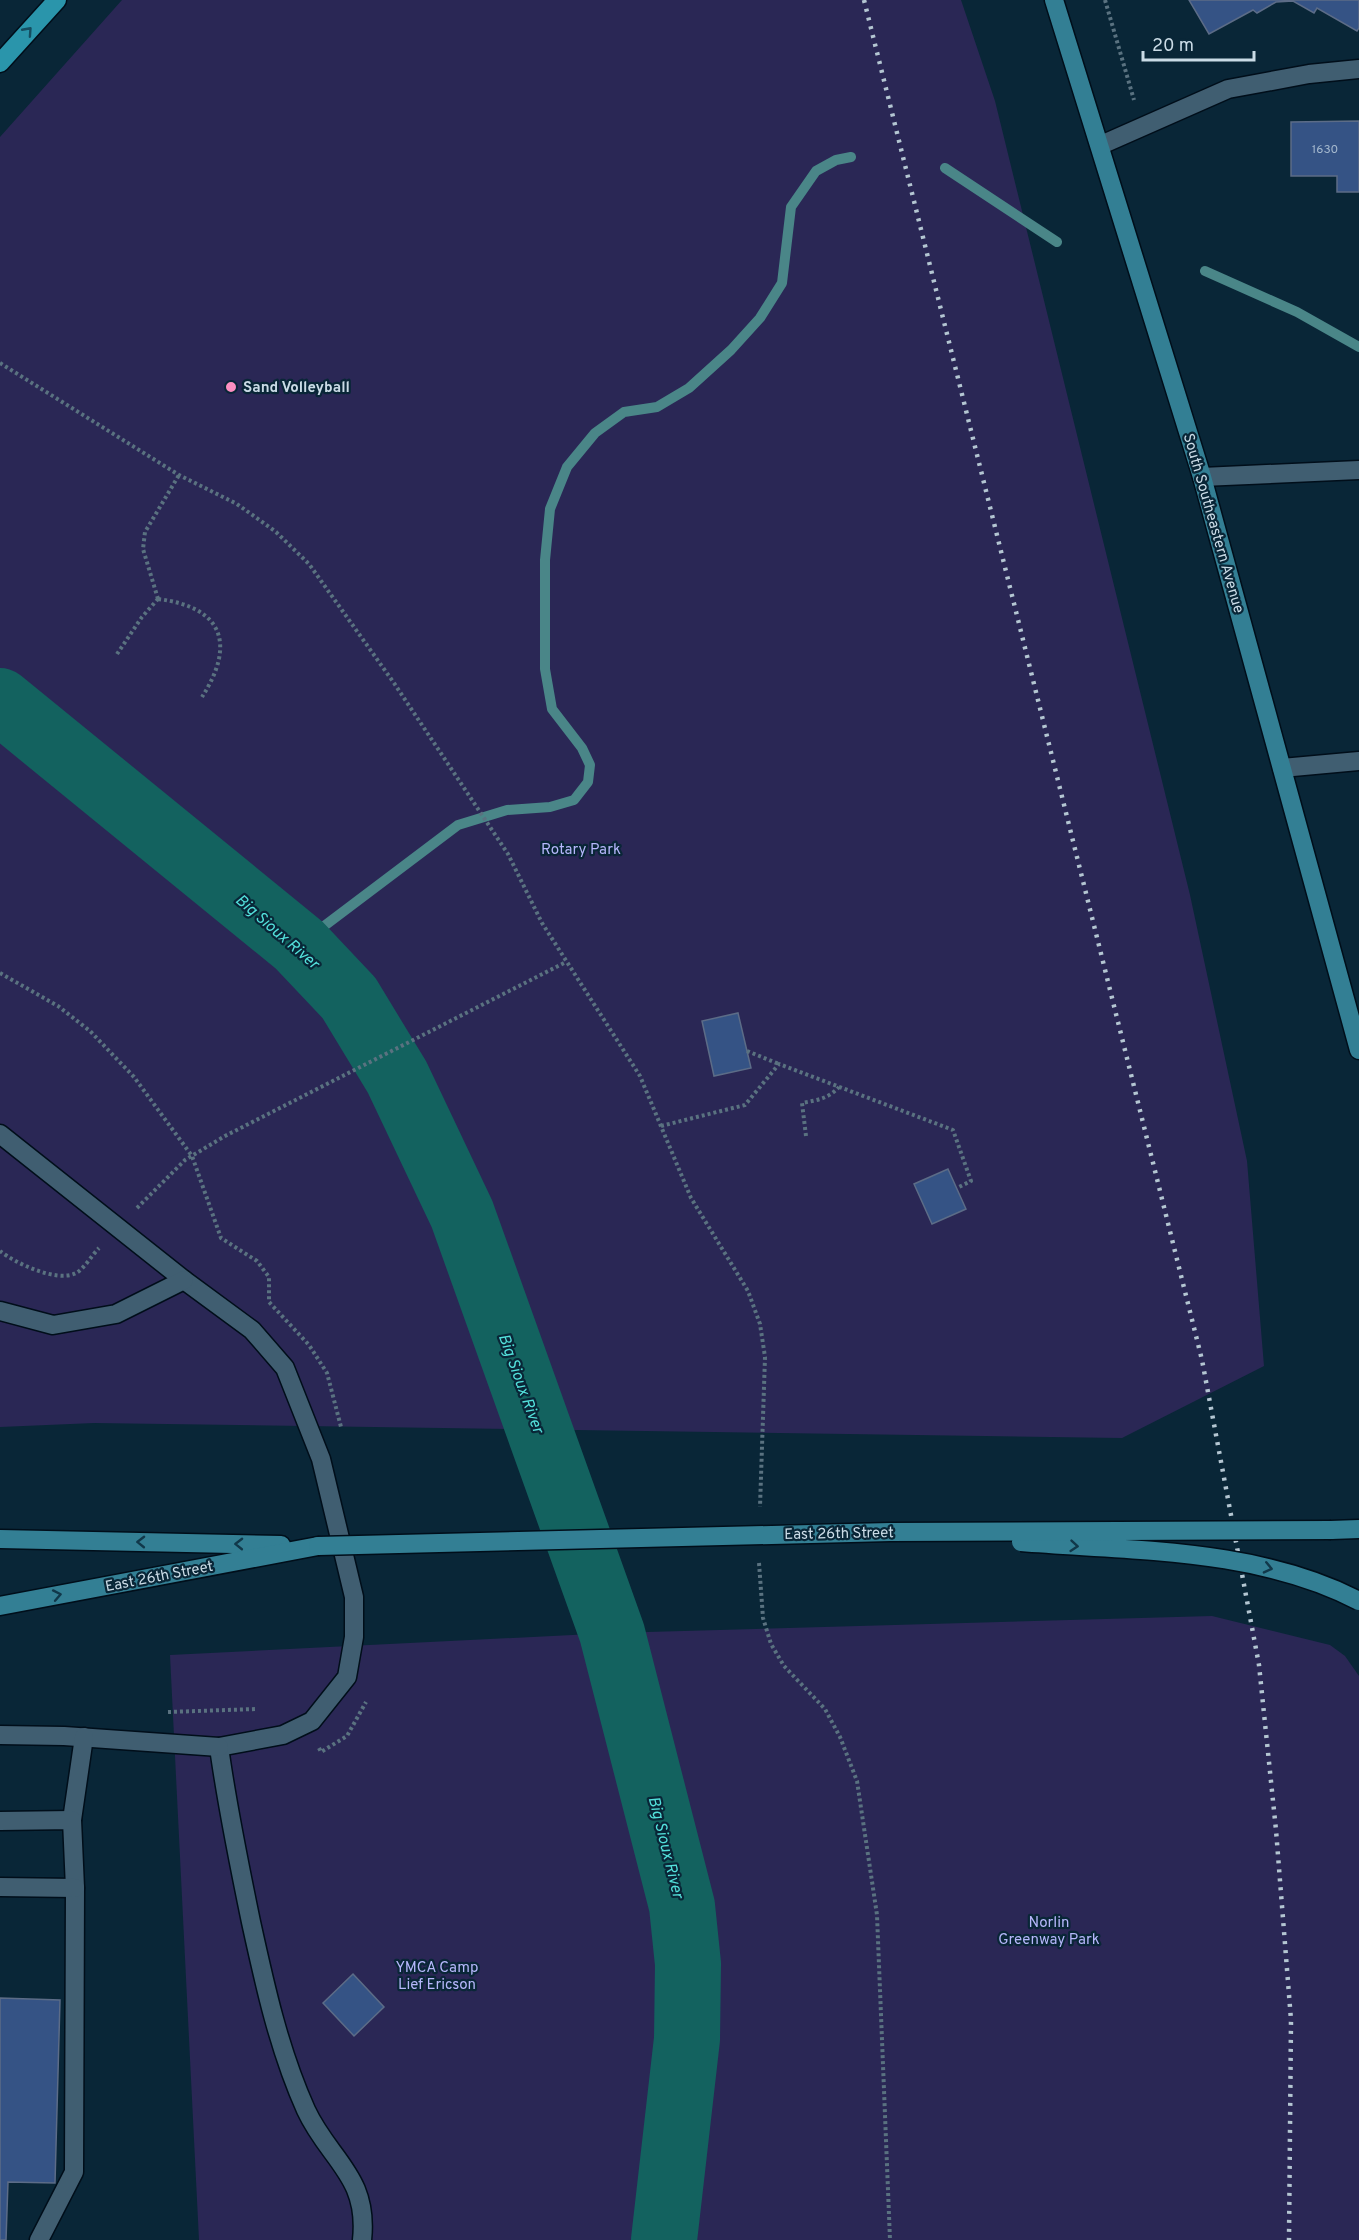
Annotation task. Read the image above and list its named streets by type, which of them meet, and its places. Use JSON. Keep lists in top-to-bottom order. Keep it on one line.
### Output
{"streets":{"main road":["South Southeastern Avenue","East 26th Street"]},"water":["Big Sioux River"],"parks":["Rotary Park","Norlin Greenway Park","YMCA Camp Lief Ericson"],"places":["Sand Volleyball"],"house_numbers":["1630"],"scale_bar":"20 m"}
